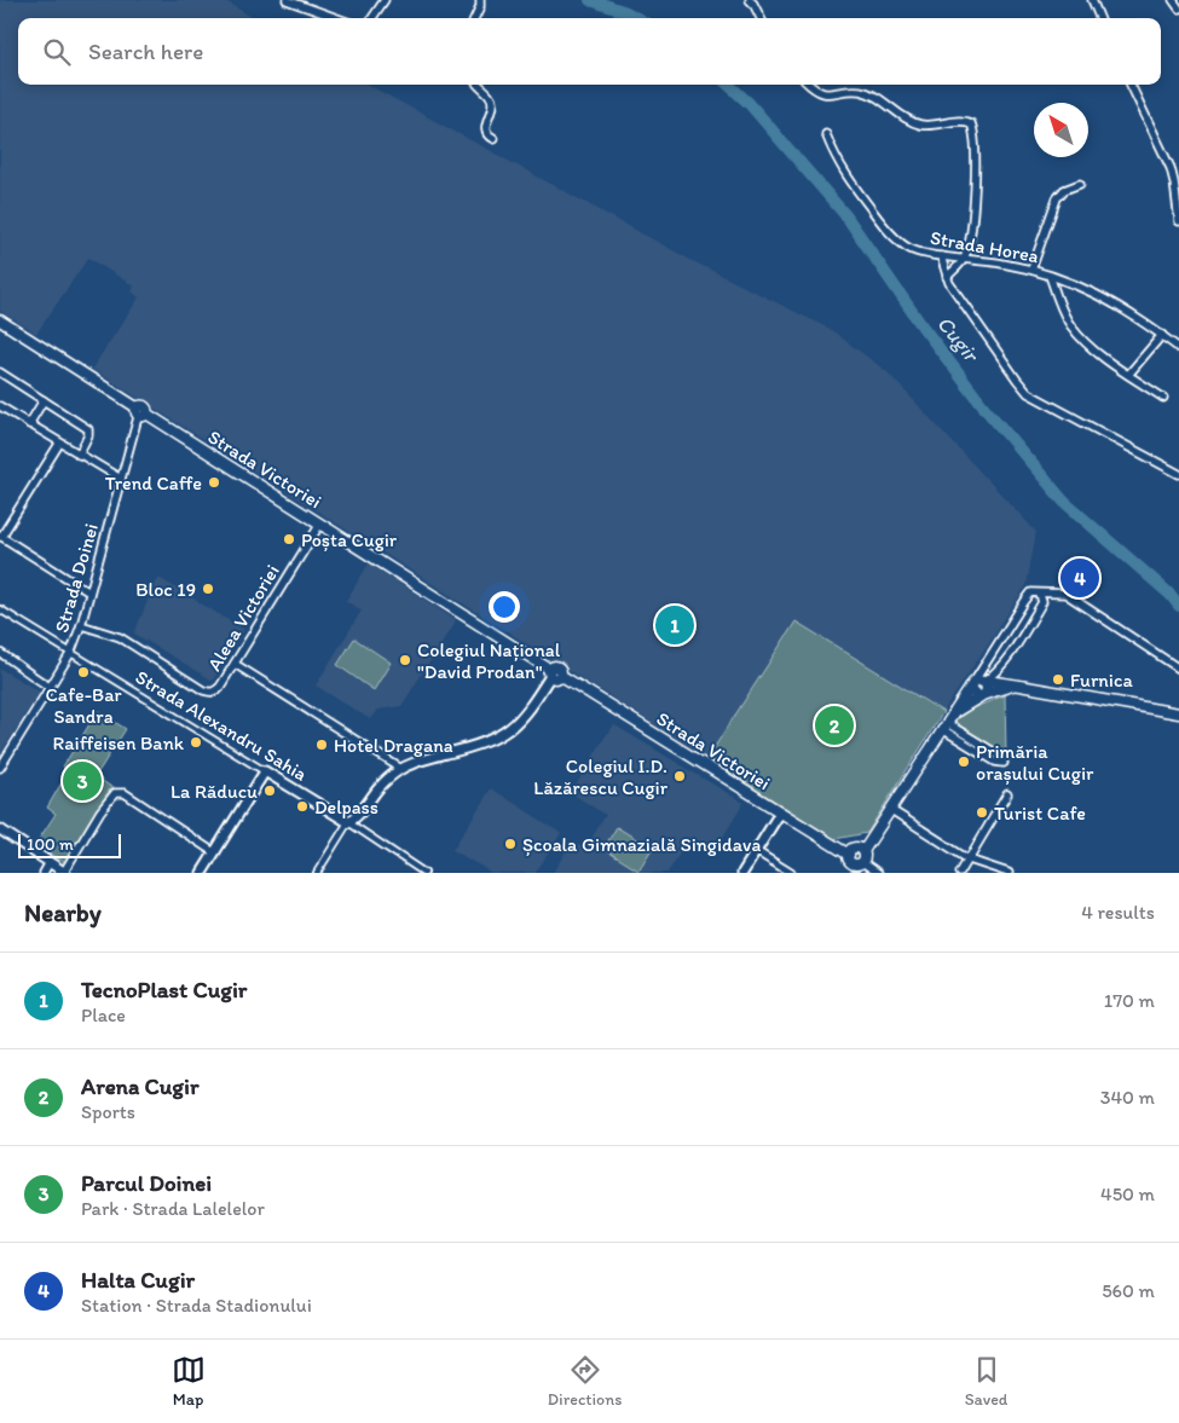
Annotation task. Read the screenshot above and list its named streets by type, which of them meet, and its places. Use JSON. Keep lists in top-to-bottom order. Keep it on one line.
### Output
{"streets":{"main road":["Strada Victoriei"],"street":["Strada Horea","Strada Doinei","Aleea Victoriei","Strada Alexandru Sahia"]},"crossings":[["Strada Victoriei","Strada Doinei"],["Strada Victoriei","Aleea Victoriei"],["Strada Doinei","Aleea Victoriei"],["Strada Doinei","Strada Alexandru Sahia"]],"water":["Cugir"],"places":["Trend Caffe","Poșta Cugir","Bloc 19","Colegiul Național \"David Prodan\"","Cafe-Bar Sandra","Furnica","Raiffeisen Bank","Hotel Dragana","Primăria orașului Cugir","Colegiul I.D. Lăzărescu Cugir","La Răducu","Delpass","Turist Cafe","Școala Gimnazială Singidava"],"scale_bar":"100 m","north":"top left","page":{"search":"Search here","pins":["4","1","2","3"],"scale":"100 m","heading":["Nearby","4 results"],"list":[{"mark":"1","name":"TecnoPlast Cugir","note":"Place","value":"170 m"},{"mark":"2","name":"Arena Cugir","note":"Sports","value":"340 m"},{"mark":"3","name":"Parcul Doinei","note":"Park · Strada Lalelelor","value":"450 m"},{"mark":"4","name":"Halta Cugir","note":"Station · Strada Stadionului","value":"560 m"}],"nav":["Map","Directions","Saved"]}}
